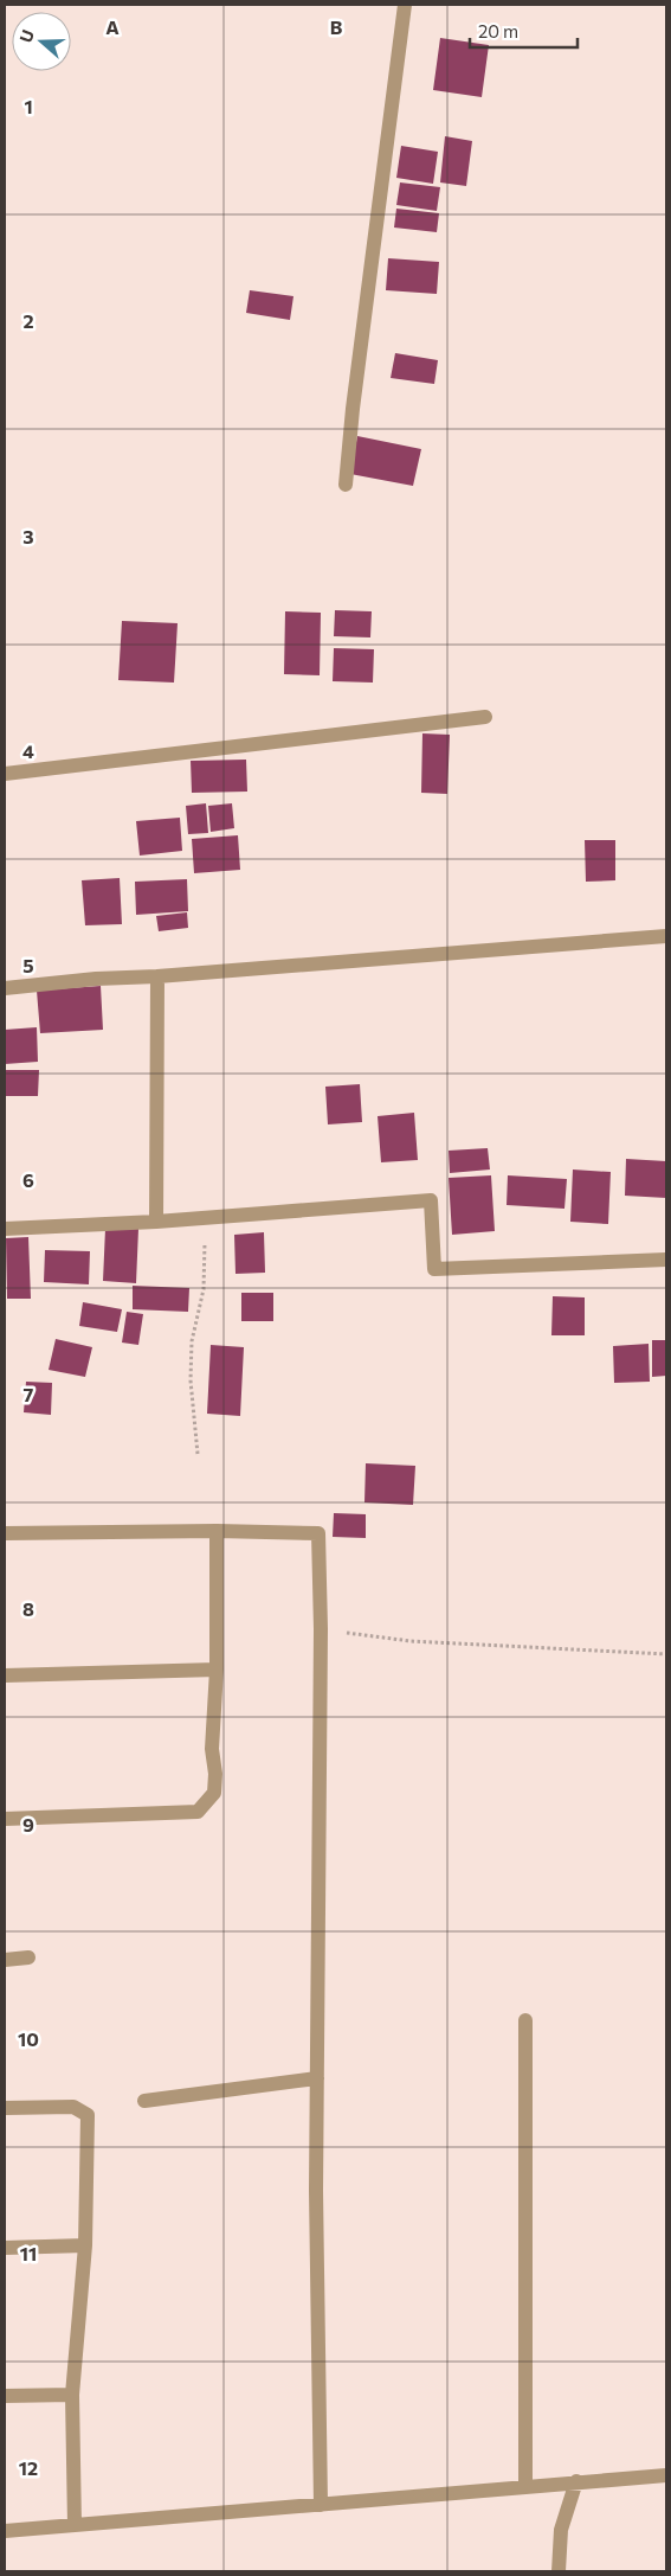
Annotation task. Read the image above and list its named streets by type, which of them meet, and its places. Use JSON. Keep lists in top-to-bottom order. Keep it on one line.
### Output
{"scale_bar":"20 m","north":"left","grid":{"columns":["A","B"],"rows":["1","2","3","4","5","6","7","8","9","10","11","12"]}}
